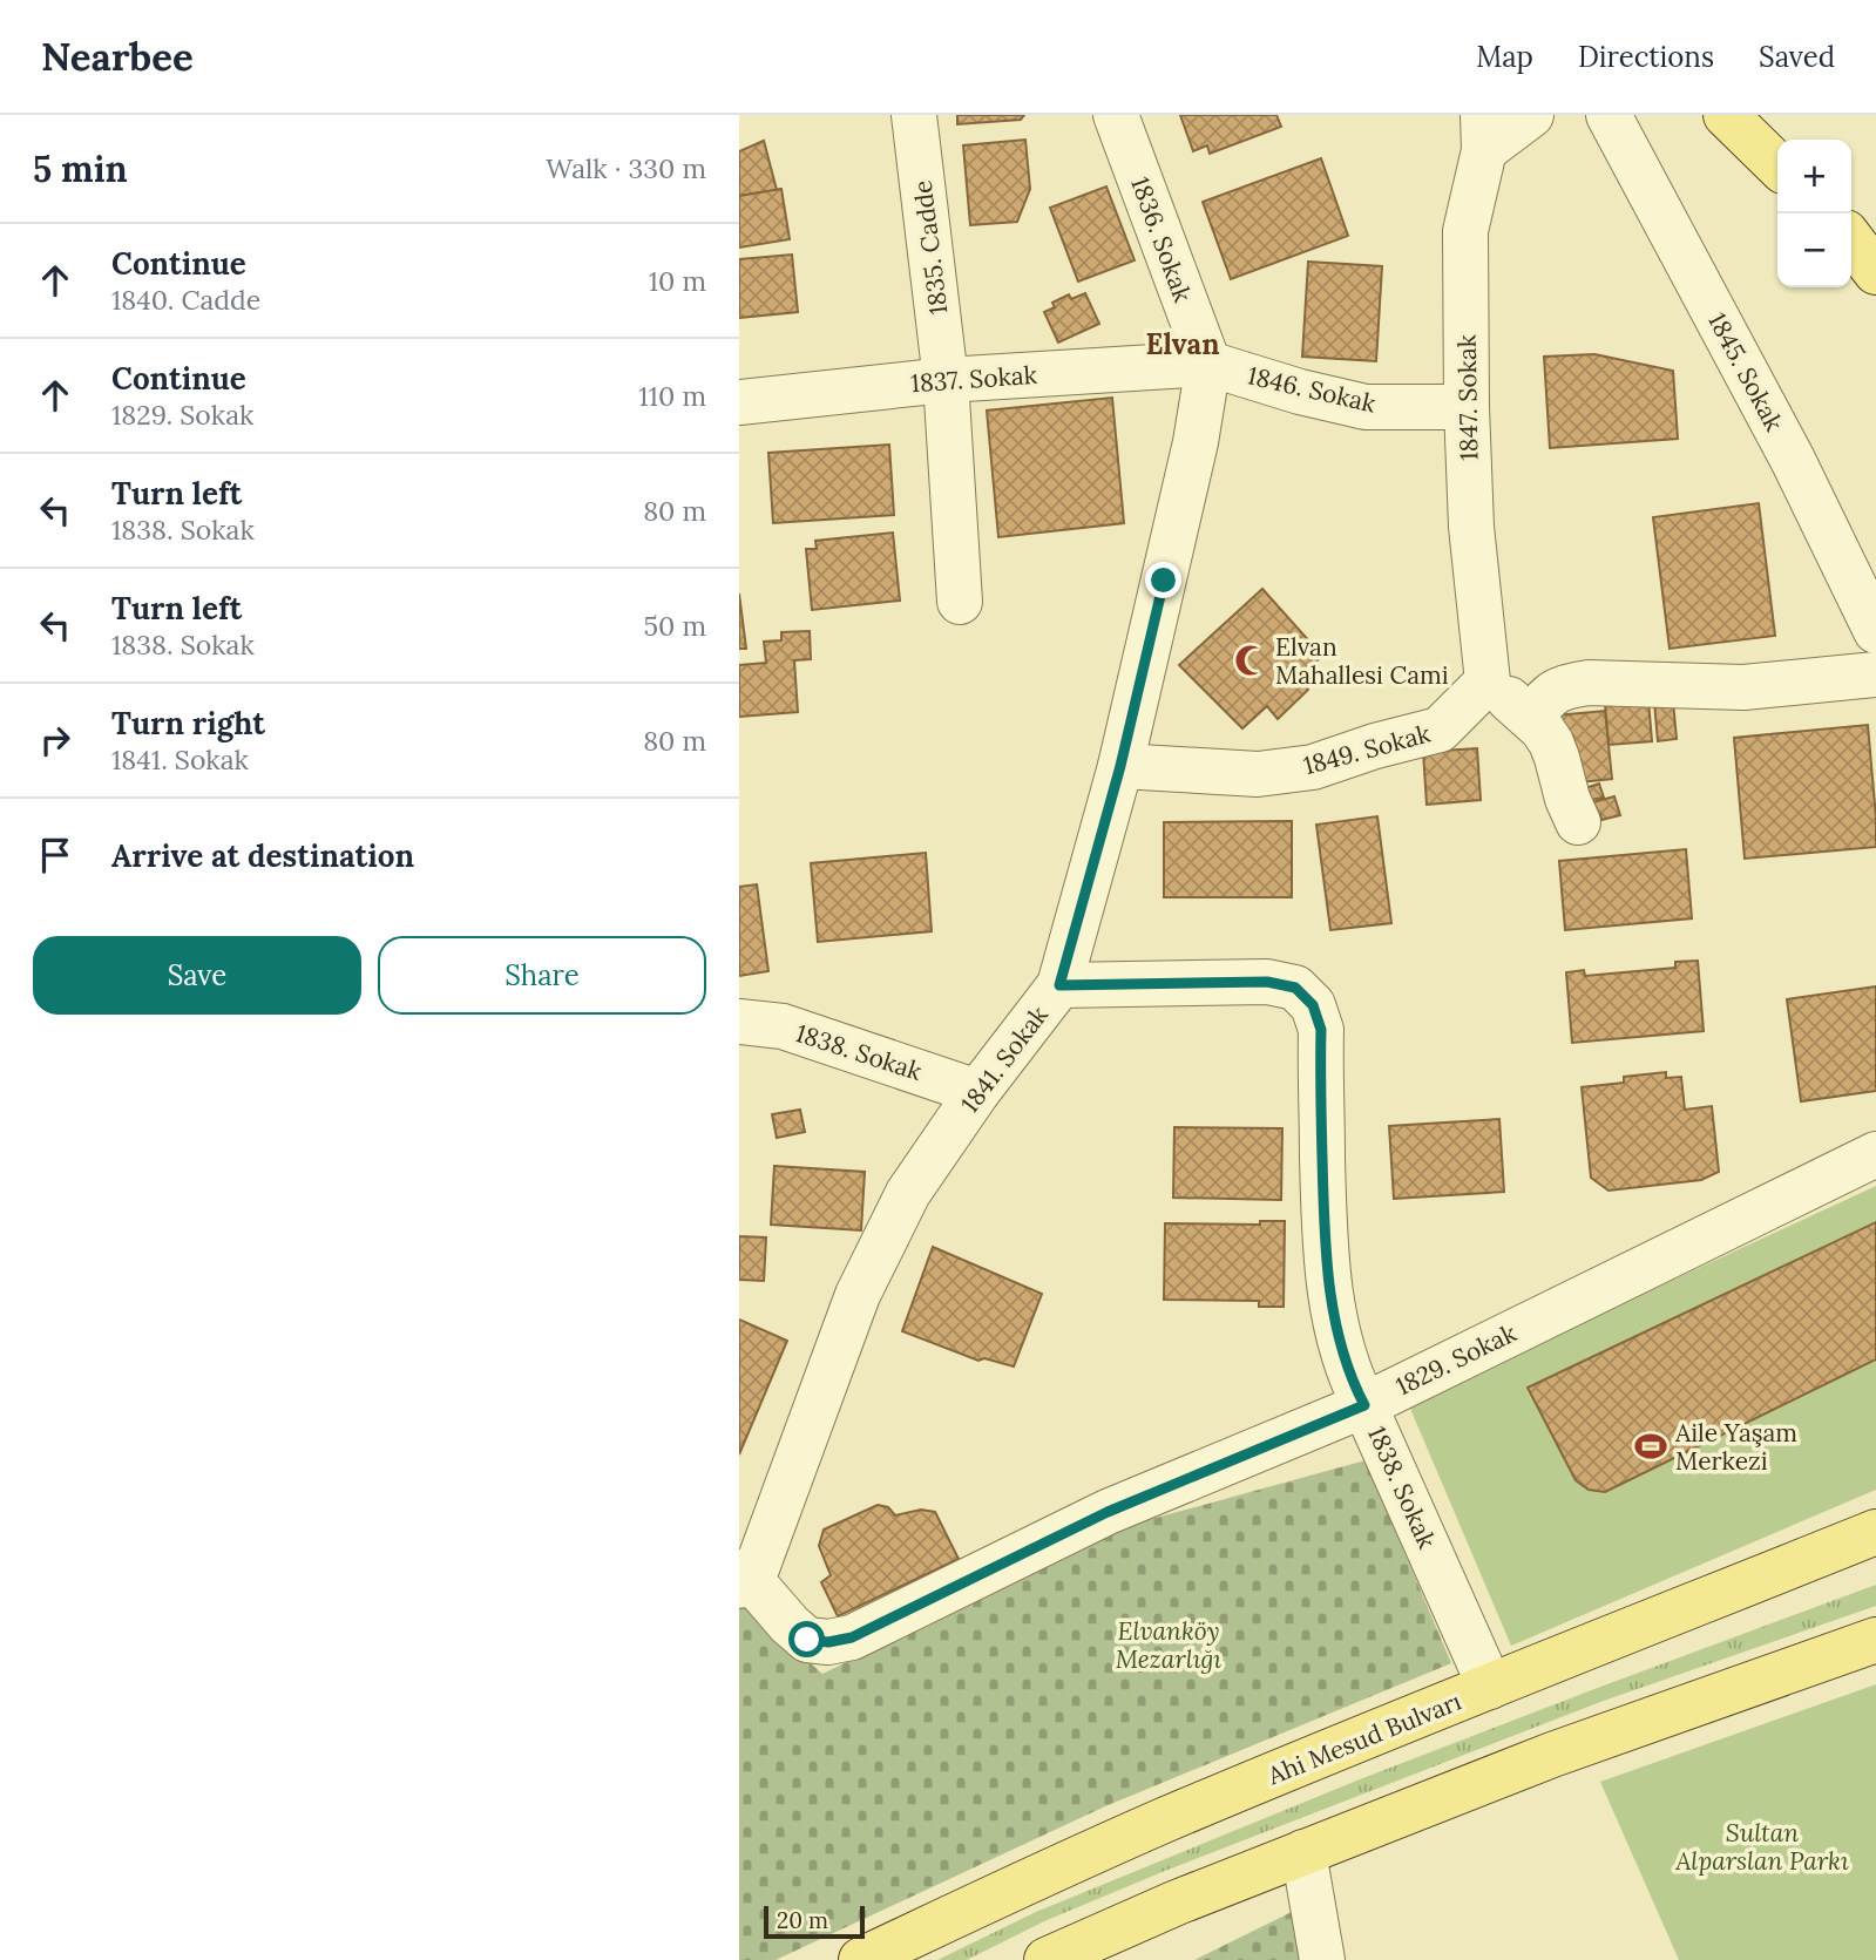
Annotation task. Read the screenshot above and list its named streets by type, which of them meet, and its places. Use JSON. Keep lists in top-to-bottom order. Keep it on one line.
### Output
{"streets":{"main road":["Ahi Mesud Bulvarı"],"street":["1836. Sokak","1835. Cadde","1845. Sokak","1837. Sokak","1846. Sokak","1847. Sokak","1849. Sokak","1838. Sokak","1841. Sokak","1829. Sokak"]},"crossings":[["1836. Sokak","1837. Sokak"],["1836. Sokak","1846. Sokak"],["1836. Sokak","1841. Sokak"],["1835. Cadde","1837. Sokak"],["1837. Sokak","1846. Sokak"],["1837. Sokak","1841. Sokak"],["1846. Sokak","1847. Sokak"],["1846. Sokak","1841. Sokak"],["1847. Sokak","1849. Sokak"],["1849. Sokak","1841. Sokak"],["1838. Sokak","1841. Sokak"],["1838. Sokak","1829. Sokak"],["1838. Sokak","Ahi Mesud Bulvarı"],["1841. Sokak","1829. Sokak"]],"districts":["Elvan"],"parks":["Elvanköy Mezarlığı","Sultan Alparslan Parkı"],"places":{"mosque":["Elvan Mahallesi Cami"],"sports":["Aile Yaşam Merkezi"]},"scale_bar":"20 m","page":{"header":"Nearbee","nav":["Map","Directions","Saved"],"heading":["5 min","Walk · 330 m"],"map_buttons":["+","−"],"list":[["Continue","1840. Cadde","10 m"],["Continue","1829. Sokak","110 m"],["Turn left","1838. Sokak","80 m"],["Turn left","1838. Sokak","50 m"],["Turn right","1841. Sokak","80 m"],"Arrive at destination"],"buttons":["Save","Share"],"scale":"20 m"}}
